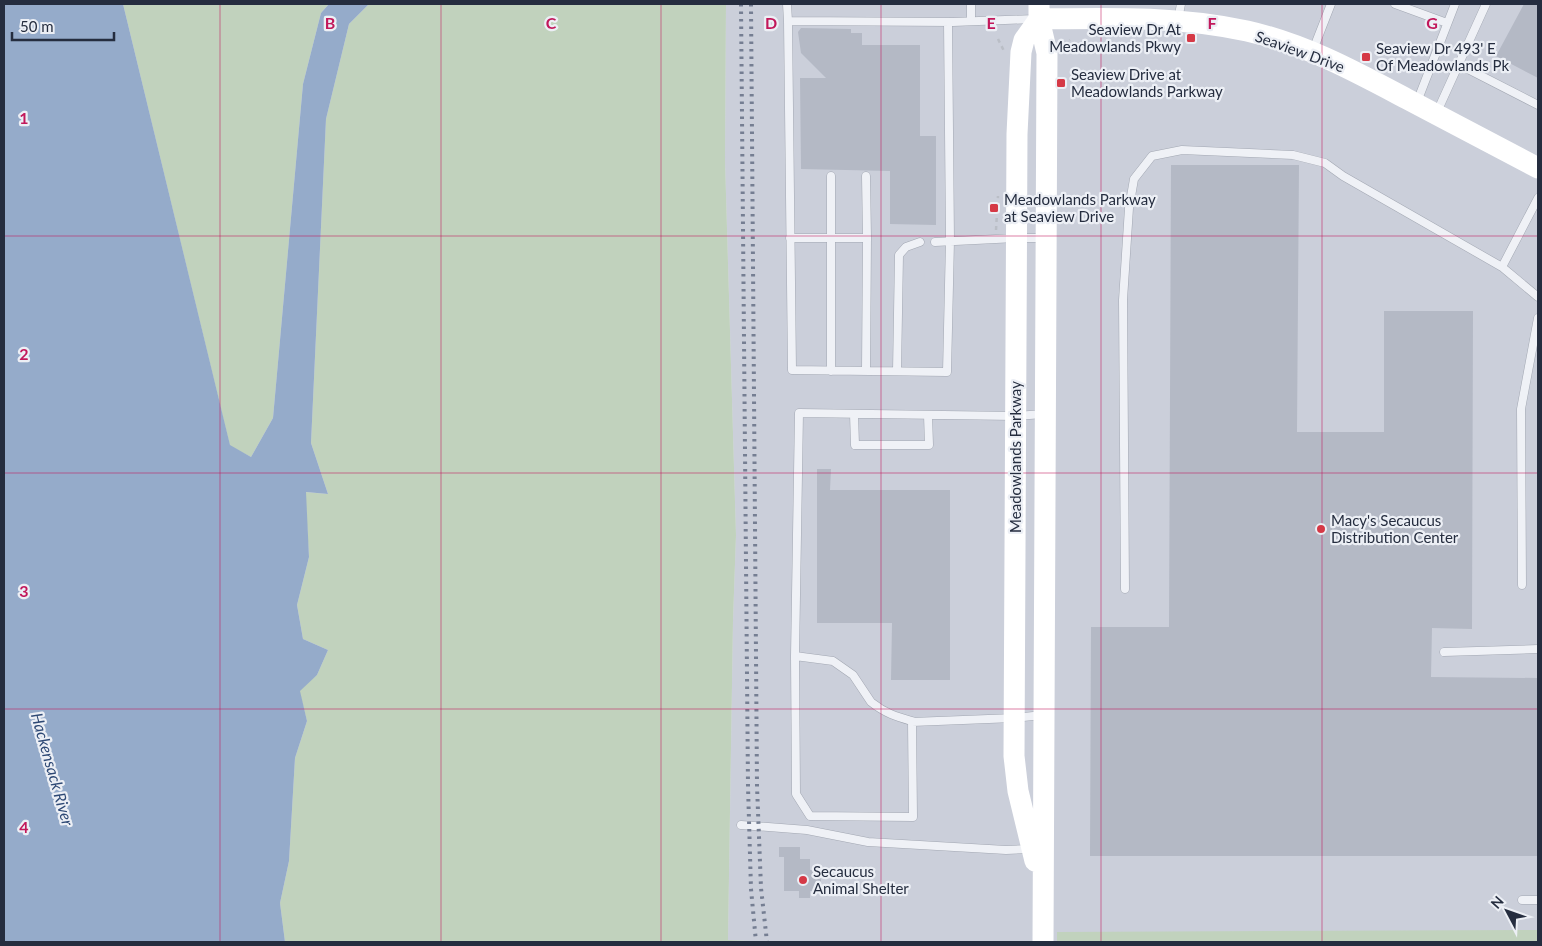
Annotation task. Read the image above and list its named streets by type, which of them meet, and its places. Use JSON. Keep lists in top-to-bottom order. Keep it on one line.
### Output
{"streets":{"street":["Seaview Drive","Meadowlands Parkway"]},"crossings":[["Seaview Drive","Meadowlands Parkway"]],"water":["Hackensack River"],"places":{"transit":["Seaview Dr At Meadowlands Pkwy","Seaview Dr 493' E Of Meadowlands Pk","Seaview Drive at Meadowlands Parkway","Meadowlands Parkway at Seaview Drive"],"other":["Macy's Secaucus Distribution Center","Secaucus Animal Shelter"]},"scale_bar":"50 m","north":"top left","grid":{"columns":["B","C","D","E","F","G"],"rows":["1","2","3","4"]}}
